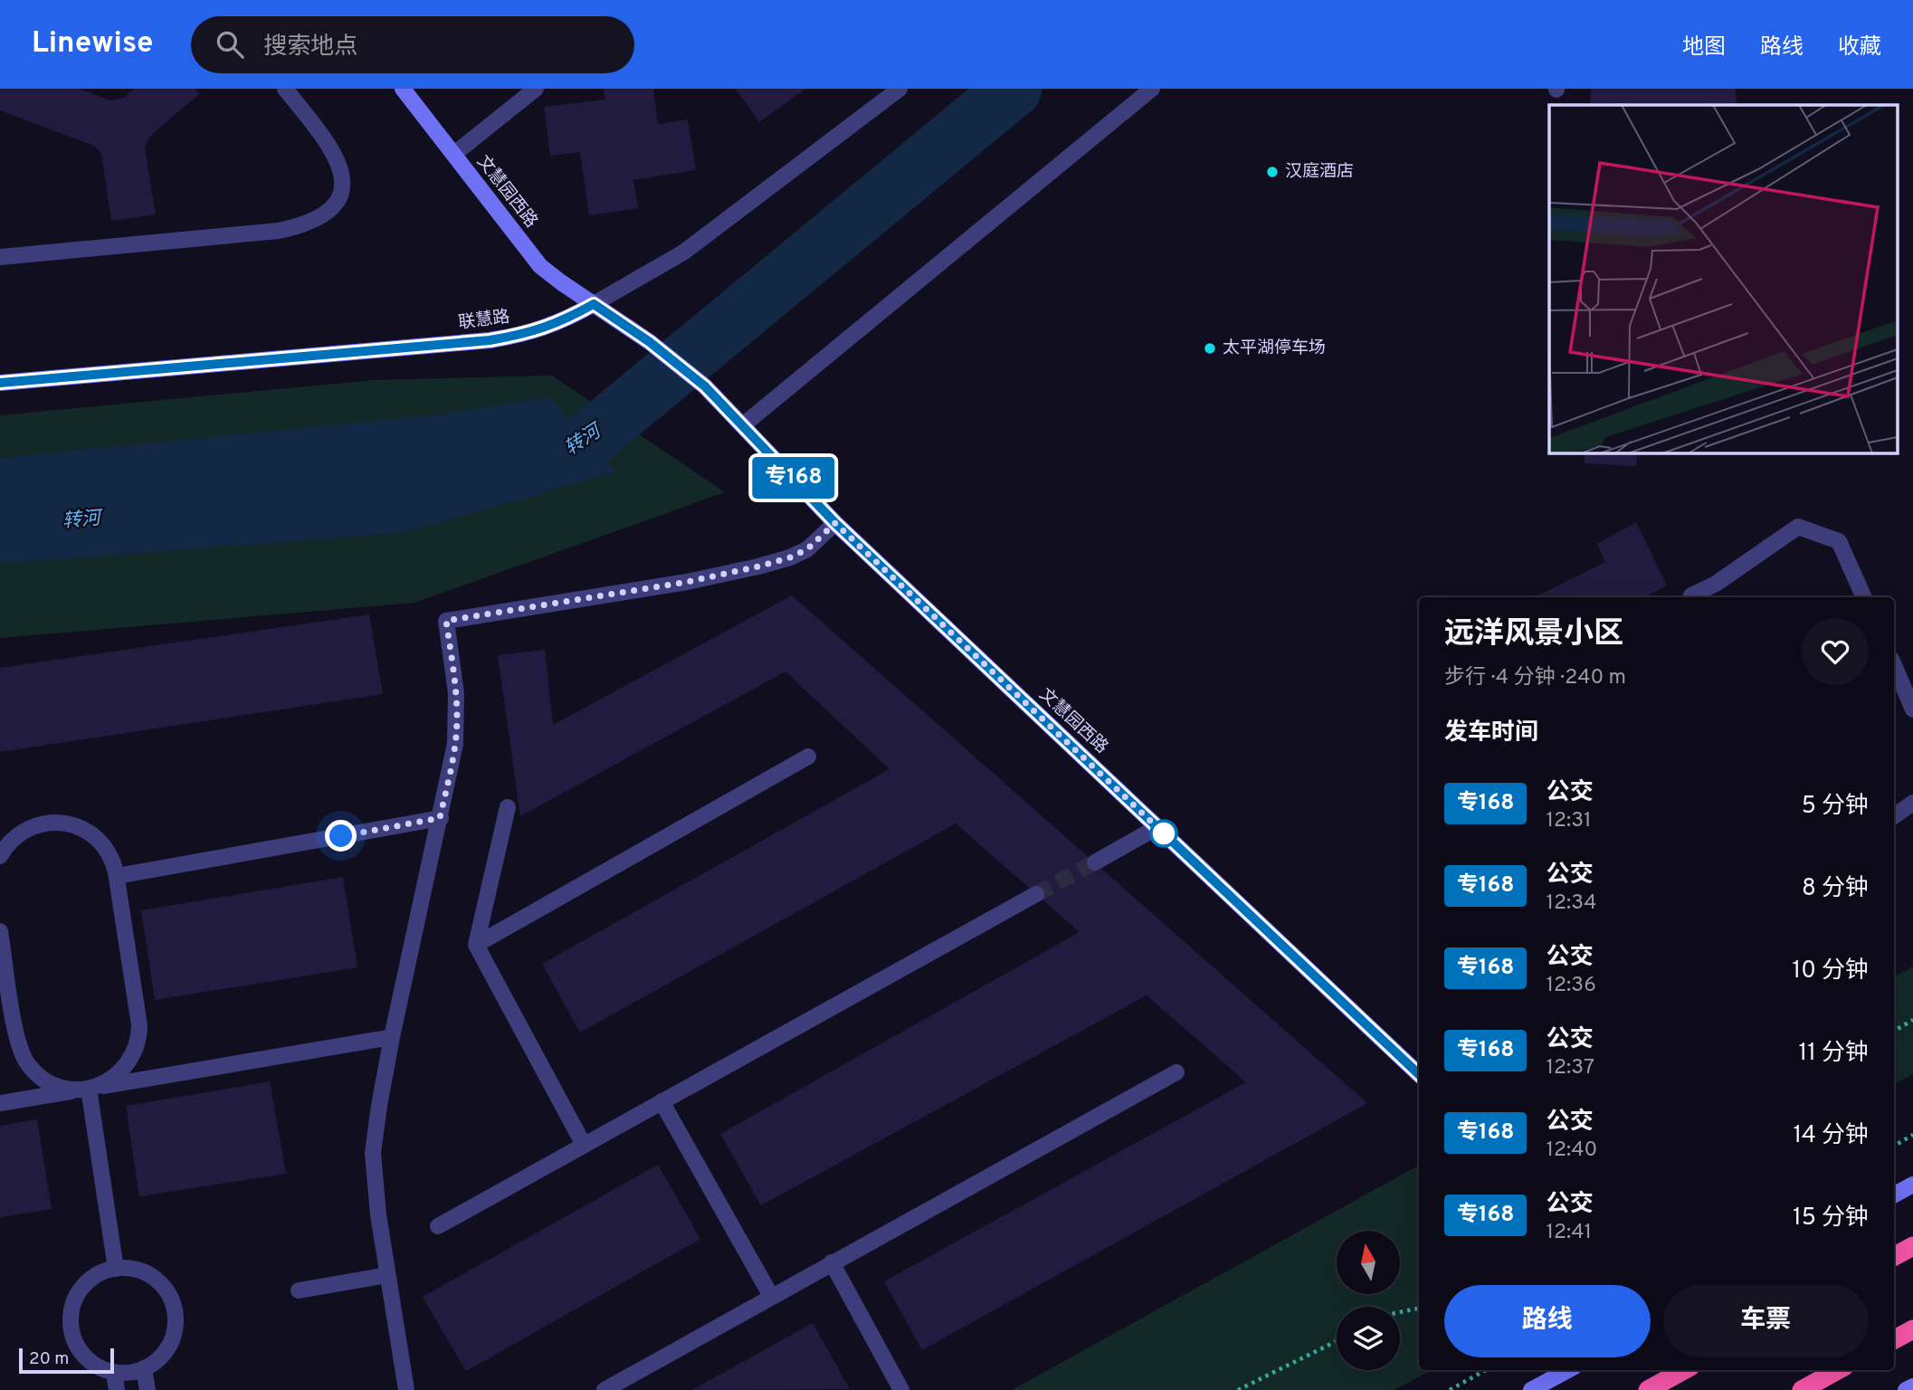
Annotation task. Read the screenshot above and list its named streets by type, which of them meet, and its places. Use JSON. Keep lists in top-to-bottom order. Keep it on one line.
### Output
{"streets":{"street":["文慧园西路","联慧路"]},"crossings":[["文慧园西路","联慧路"]],"water":["转河"],"places":["汉庭酒店","太平湖停车场"],"lines":["bus line 专168"],"scale_bar":"20 m","north":"top","page":{"header":"Linewise","search":"搜索地点","nav":["地图","路线","收藏"],"on_map":"专168","heading":[["远洋风景小区","步行 · 4 分钟 · 240 m"],"发车时间"],"list":[{"mark":"专168","name":"公交","note":"12:31","value":"5 分钟"},{"mark":"专168","name":"公交","note":"12:34","value":"8 分钟"},{"mark":"专168","name":"公交","note":"12:36","value":"10 分钟"},{"mark":"专168","name":"公交","note":"12:37","value":"11 分钟"},{"mark":"专168","name":"公交","note":"12:40","value":"14 分钟"},{"mark":"专168","name":"公交","note":"12:41","value":"15 分钟"}],"buttons":["路线","车票"],"scale":"20 m"}}
